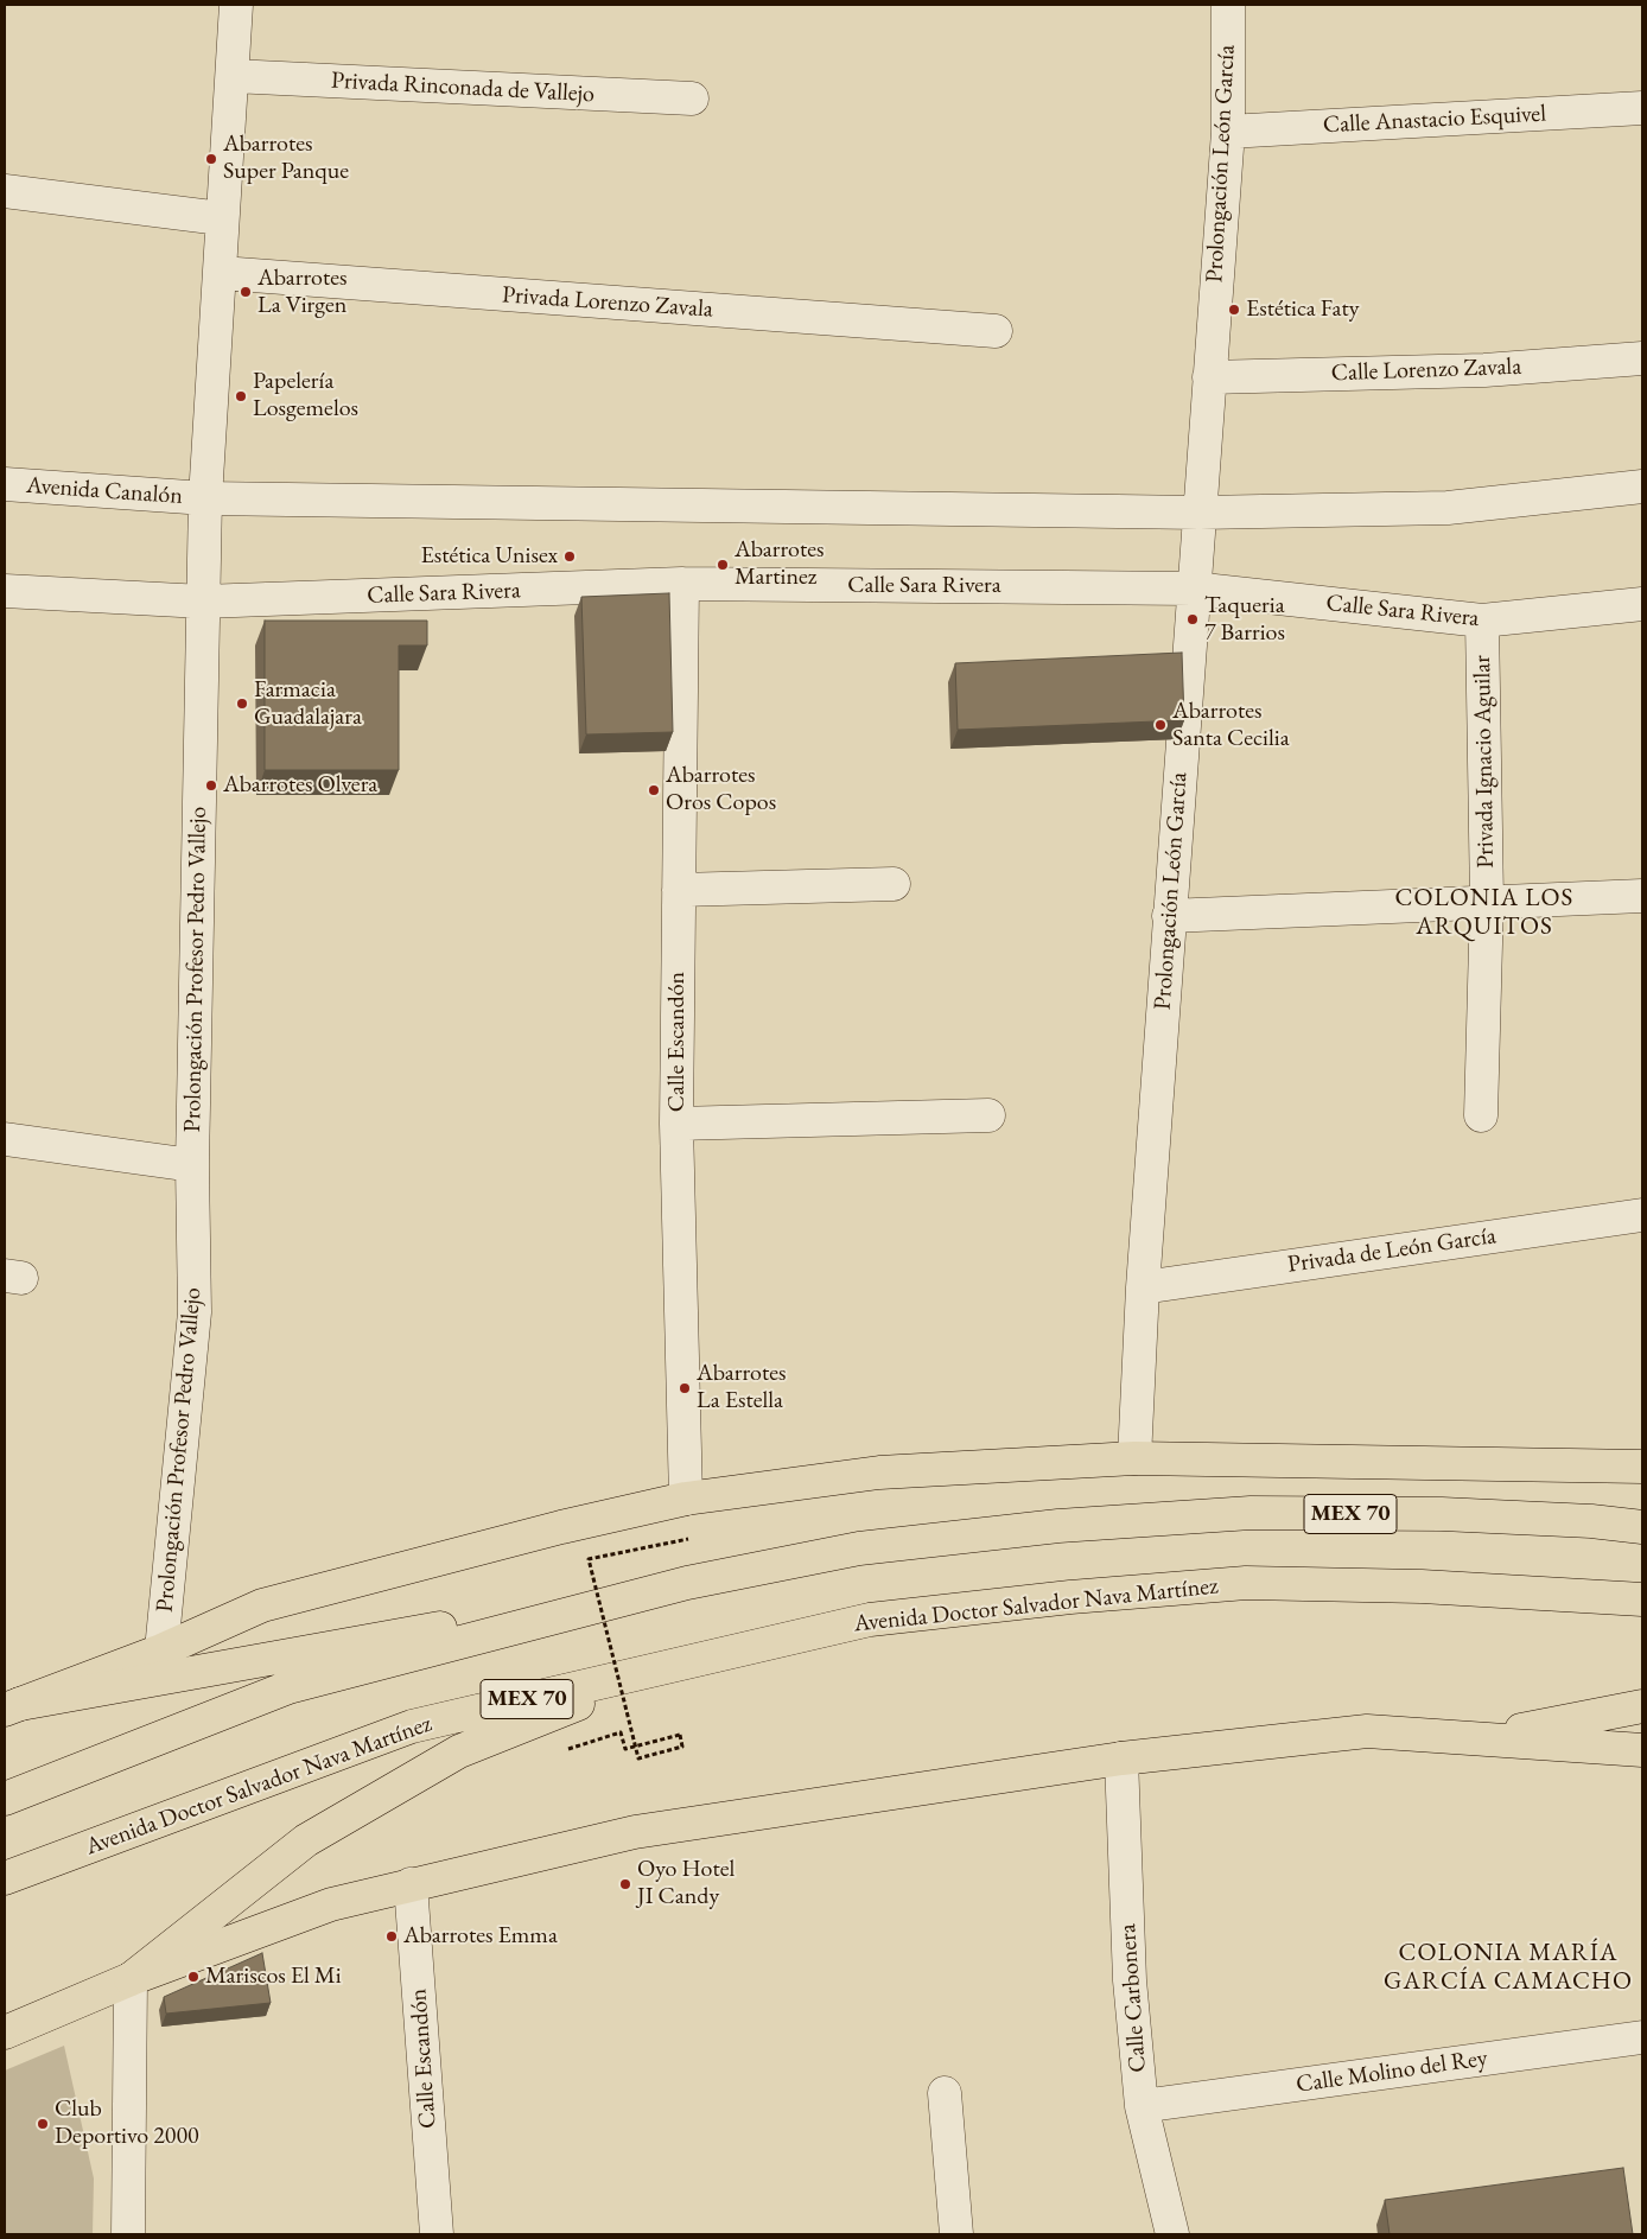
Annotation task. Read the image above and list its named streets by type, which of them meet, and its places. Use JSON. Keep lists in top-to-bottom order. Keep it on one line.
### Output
{"streets":{"main road":["MEX 70","Avenida Doctor Salvador Nava Martínez"],"street":["Privada Rinconada de Vallejo","Calle Anastacio Esquivel","Prolongación León García","Privada Lorenzo Zavala","Calle Lorenzo Zavala","Avenida Canalón","Calle Sara Rivera","Privada Ignacio Aguilar","Prolongación Profesor Pedro Vallejo","Calle Escandón","Privada de León García","Calle Carbonera","Calle Molino del Rey"]},"crossings":[["Privada Rinconada de Vallejo","Prolongación Profesor Pedro Vallejo"],["Calle Anastacio Esquivel","Prolongación León García"],["Prolongación León García","Calle Lorenzo Zavala"],["Prolongación León García","Calle Sara Rivera"],["Prolongación León García","Privada de León García"],["Privada Lorenzo Zavala","Prolongación Profesor Pedro Vallejo"],["Avenida Canalón","Prolongación Profesor Pedro Vallejo"],["Calle Sara Rivera","Privada Ignacio Aguilar"],["Calle Sara Rivera","Prolongación Profesor Pedro Vallejo"],["Calle Sara Rivera","Calle Escandón"],["Calle Carbonera","Calle Molino del Rey"]],"districts":["COLONIA LOS ARQUITOS","COLONIA MARÍA GARCÍA CAMACHO"],"places":["Abarrotes Super Panque","Abarrotes La Virgen","Estética Faty","Papelería Losgemelos","Estética Unisex","Abarrotes Martinez","Taqueria 7 Barrios","Farmacia Guadalajara","Abarrotes Santa Cecilia","Abarrotes Olvera","Abarrotes Oros Copos","Abarrotes La Estella","Oyo Hotel JI Candy","Abarrotes Emma","Mariscos El Mi","Club Deportivo 2000"]}
